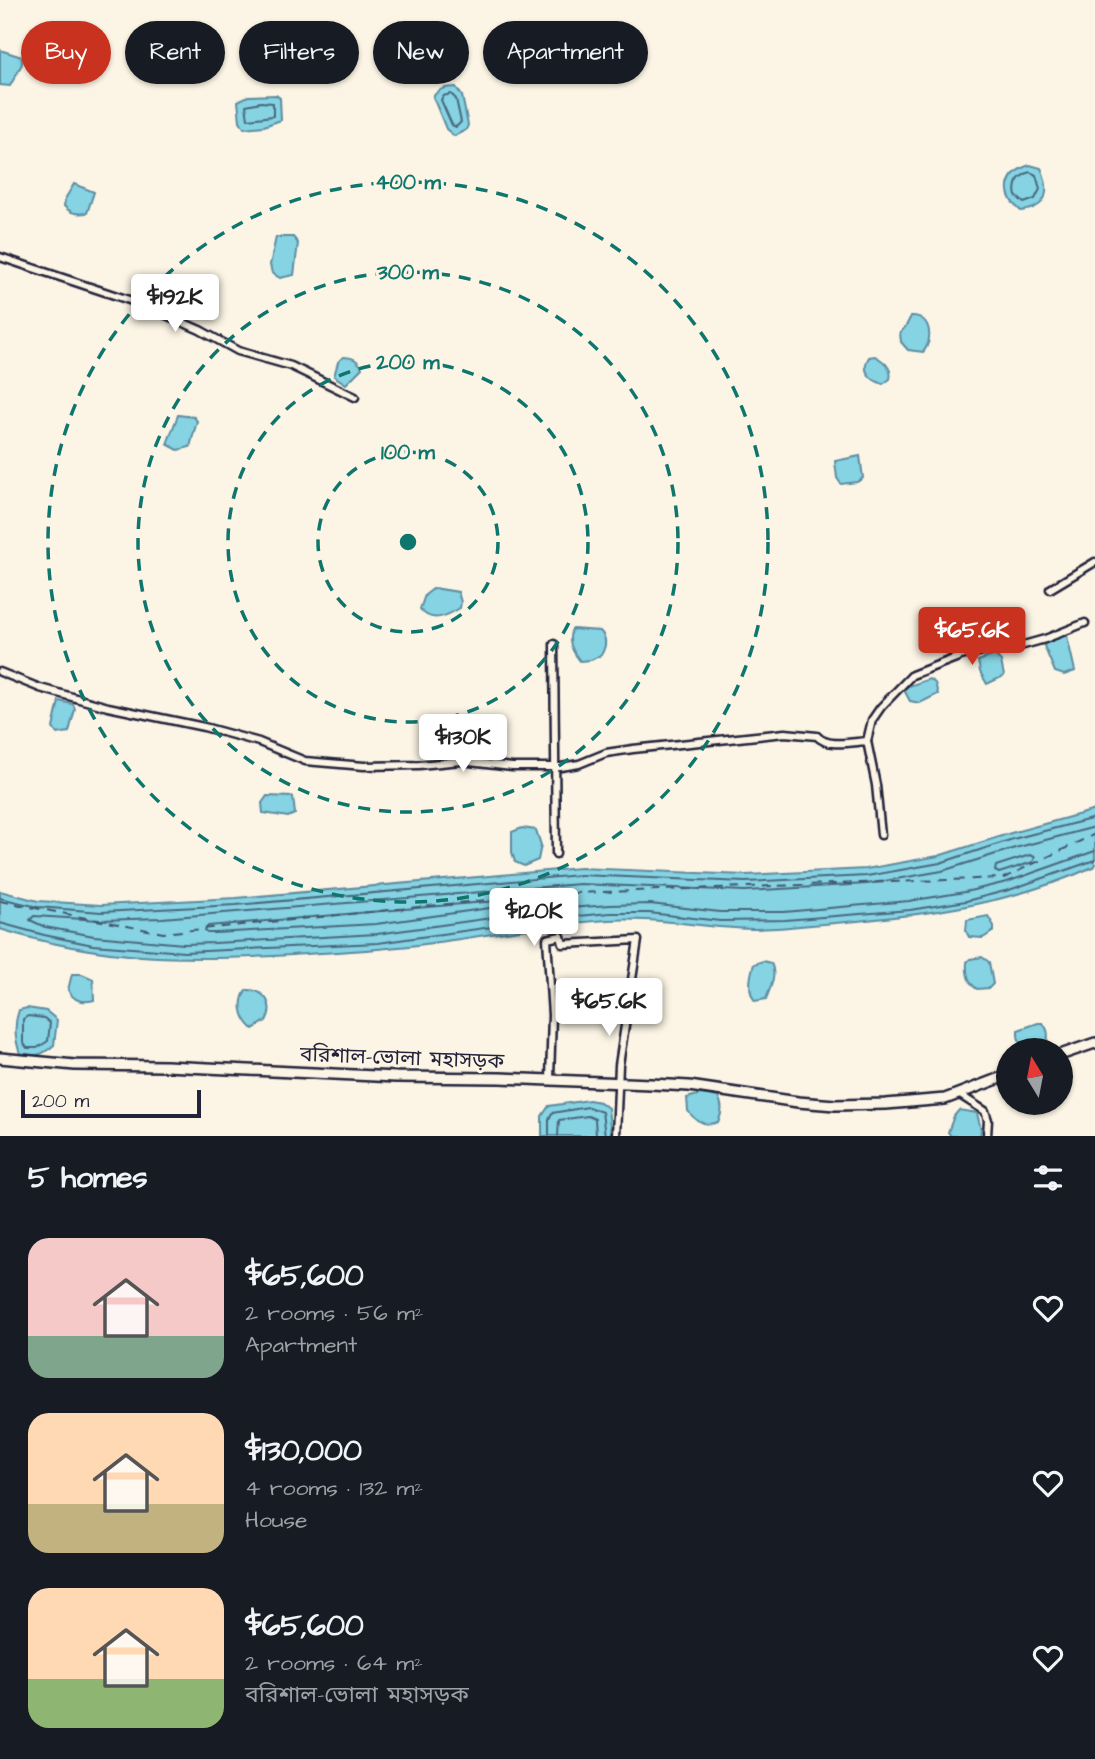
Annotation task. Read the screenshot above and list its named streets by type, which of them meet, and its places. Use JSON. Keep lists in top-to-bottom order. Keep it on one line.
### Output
{"streets":{"highway":["বরিশাল-ভোলা মহাসড়ক"]},"scale_bar":"200 m","north":"top","page":{"chip":["Buy","Rent","Filters","New","Apartment"],"price":["$192K","$65.6K","$130K","$120K","$65.6K"],"scale":"200 m","heading":"5 homes","list":[{"name":"$65,600","note":"2 rooms · 56 m² · Apartment"},{"name":"$130,000","note":"4 rooms · 132 m² · House"},{"name":"$65,600","note":"2 rooms · 64 m² · বরিশাল-ভোলা মহাসড়ক"}]},"rings":["400 m","300 m","200 m","100 m"]}
